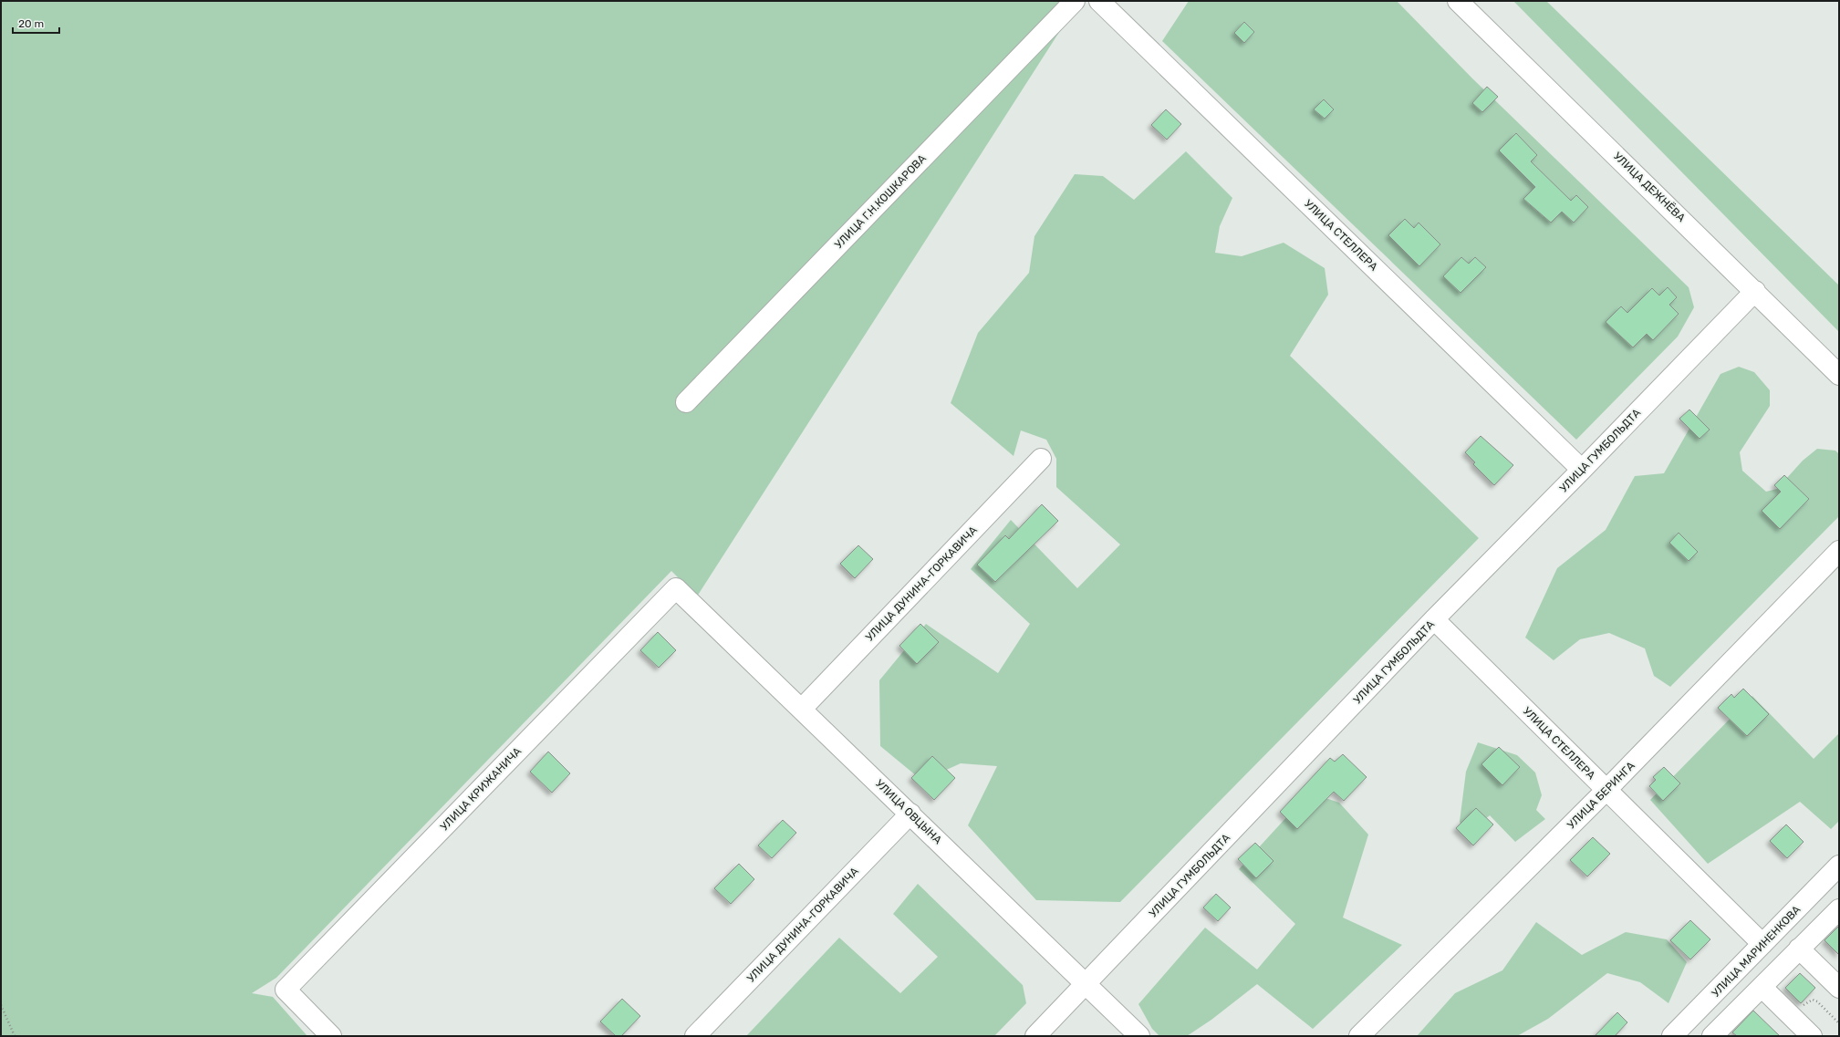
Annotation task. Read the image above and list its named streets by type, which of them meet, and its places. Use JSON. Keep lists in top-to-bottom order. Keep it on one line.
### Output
{"streets":{"street":["УЛИЦА ДЕЖНЁВА","УЛИЦА Г.Н.КОШКАРОВА","УЛИЦА СТЕЛЛЕРА","УЛИЦА ГУМБОЛЬДТА","УЛИЦА ДУНИНА-ГОРКАВИЧА","УЛИЦА КРИЖАНИЧА","УЛИЦА БЕРИНГА","УЛИЦА ОВЦЫНА","УЛИЦА МАРИНЕНКОВА"]},"crossings":[["УЛИЦА ДЕЖНЁВА","УЛИЦА ГУМБОЛЬДТА"],["УЛИЦА СТЕЛЛЕРА","УЛИЦА ГУМБОЛЬДТА"],["УЛИЦА СТЕЛЛЕРА","УЛИЦА БЕРИНГА"],["УЛИЦА СТЕЛЛЕРА","УЛИЦА МАРИНЕНКОВА"],["УЛИЦА ГУМБОЛЬДТА","УЛИЦА ОВЦЫНА"],["УЛИЦА ДУНИНА-ГОРКАВИЧА","УЛИЦА ОВЦЫНА"],["УЛИЦА КРИЖАНИЧА","УЛИЦА ОВЦЫНА"]],"scale_bar":"20 m"}
